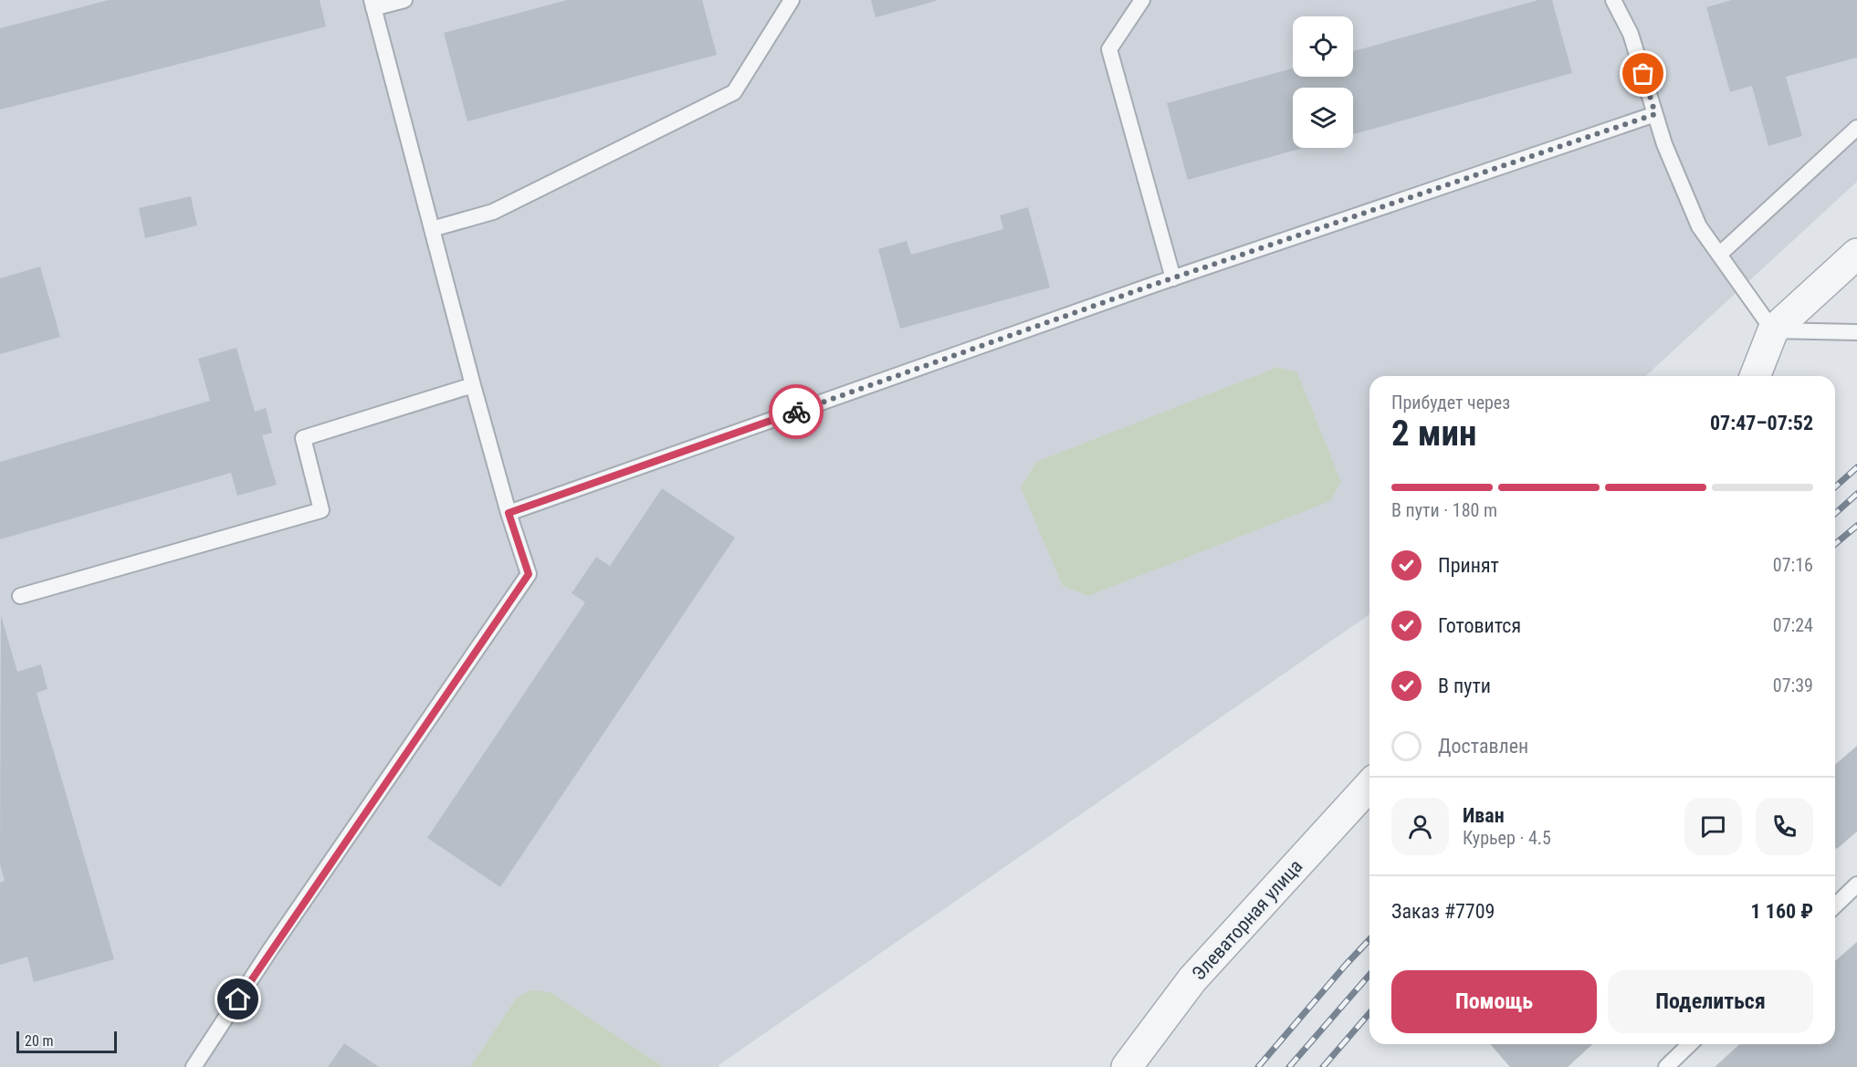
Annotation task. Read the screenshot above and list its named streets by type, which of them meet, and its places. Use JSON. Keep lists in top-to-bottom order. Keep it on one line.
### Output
{"streets":{"street":["Элеваторная улица"]},"scale_bar":"20 m","page":{"heading":["2 мин","Прибудет через","07:47–07:52"],"panel":["Иван","Курьер · 4.5","Заказ #7709","1 160 ₽"],"bar":"В пути · 180 m","list":[["Принят","07:16"],["Готовится","07:24"],["В пути","07:39"],"Доставлен"],"buttons":["Помощь","Поделиться"],"scale":"20 m"}}
